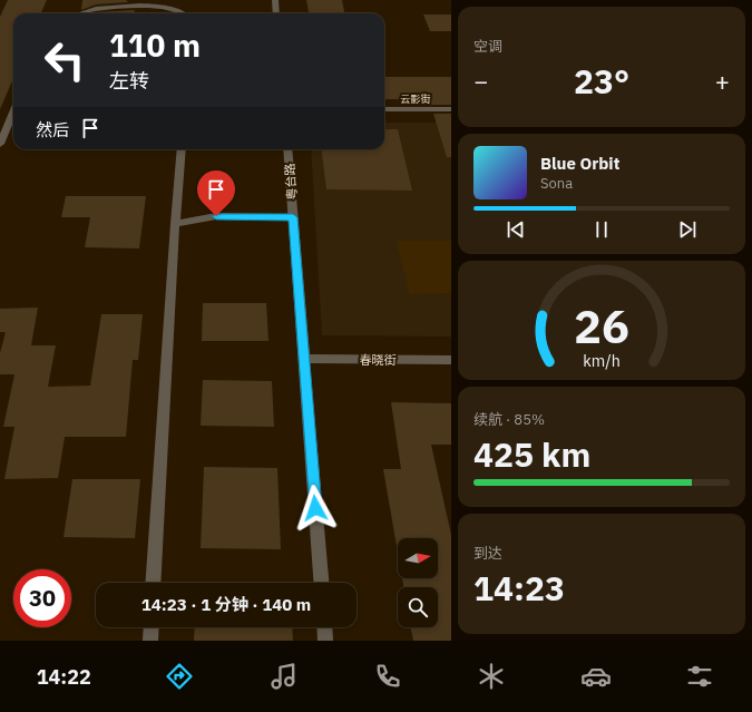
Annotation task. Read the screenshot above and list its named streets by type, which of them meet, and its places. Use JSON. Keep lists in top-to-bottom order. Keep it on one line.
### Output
{"streets":{"street":["云影街","粤台路","春晓街"]},"crossings":[["粤台路","春晓街"]],"north":"right","page":{"tile":["空调",["续航 · 85%","425 km"],["到达","14:23"]],"turn":["110 m","左转"],"heat":["−","23°","+"],"then":"然后","song":["Blue Orbit","Sona"],"limit":"30","trip":"14:23 · 1 分钟 · 140 m","tabs":"14:22","gauge":["26","km/h"]}}
